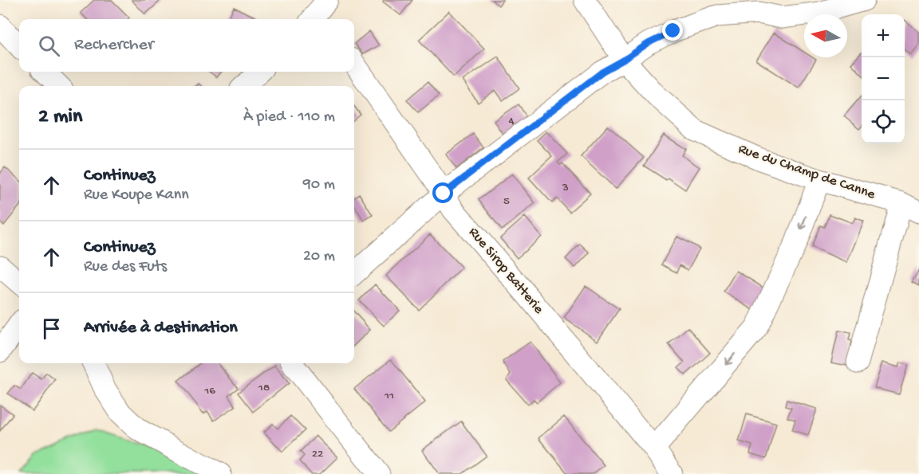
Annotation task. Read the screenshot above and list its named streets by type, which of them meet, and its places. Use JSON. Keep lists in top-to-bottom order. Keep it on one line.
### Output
{"streets":{"street":["Rue du Champ de Canne","Rue Sirop Batterie"]},"house_numbers":["4","3","5","18","16","11","22"],"north":"left","page":{"map_buttons":["+","−"],"search":"Rechercher","heading":["2 min","À pied · 110 m"],"list":[["Continuez","Rue Koupe Kann","90 m"],["Continuez","Rue des Futs","20 m"],"Arrivée à destination"]}}
